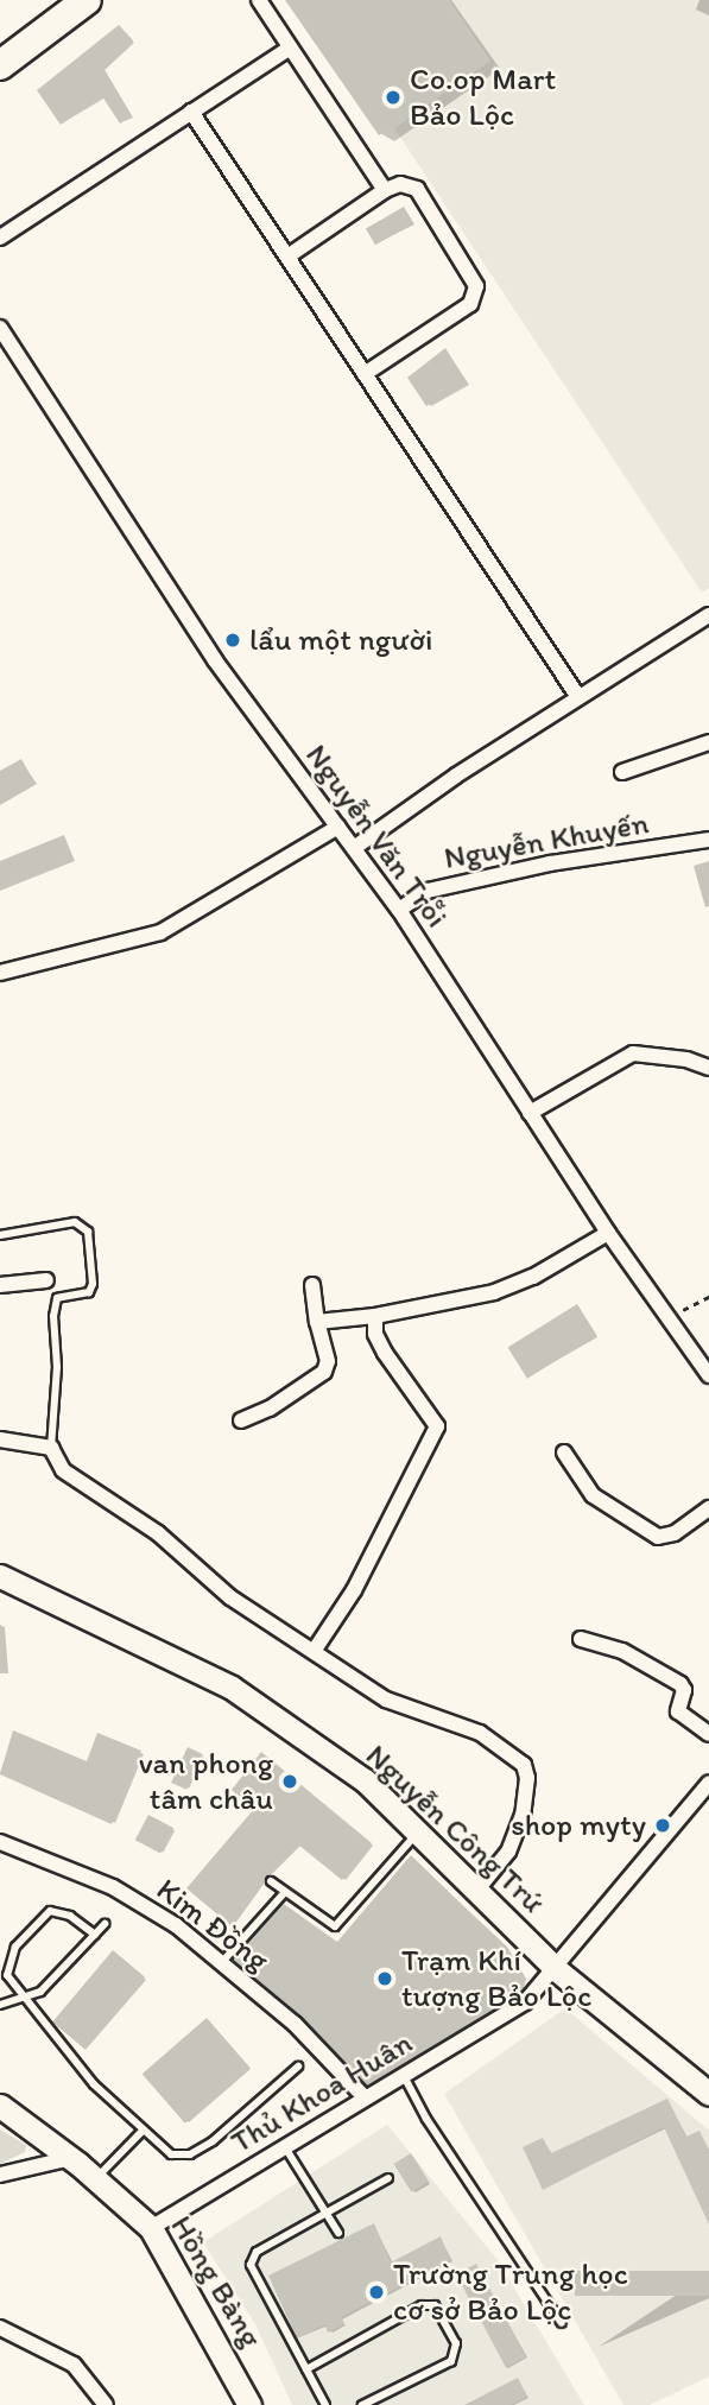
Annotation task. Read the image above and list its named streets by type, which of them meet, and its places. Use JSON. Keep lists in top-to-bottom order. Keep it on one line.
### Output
{"streets":{"street":["Nguyễn Văn Trỗi","Nguyễn Khuyến","Nguyễn Công Trứ","Kim Đồng","Thủ Khoa Huân","Hồng Bàng"]},"crossings":[["Nguyễn Văn Trỗi","Nguyễn Khuyến"],["Nguyễn Công Trứ","Thủ Khoa Huân"],["Kim Đồng","Thủ Khoa Huân"],["Thủ Khoa Huân","Hồng Bàng"]],"places":["Co.op Mart Bảo Lộc","lẩu một người","van phong tâm châu","shop myty","Trạm Khí tượng Bảo Lộc","Trường Trung học cơ sở Bảo Lộc"]}
